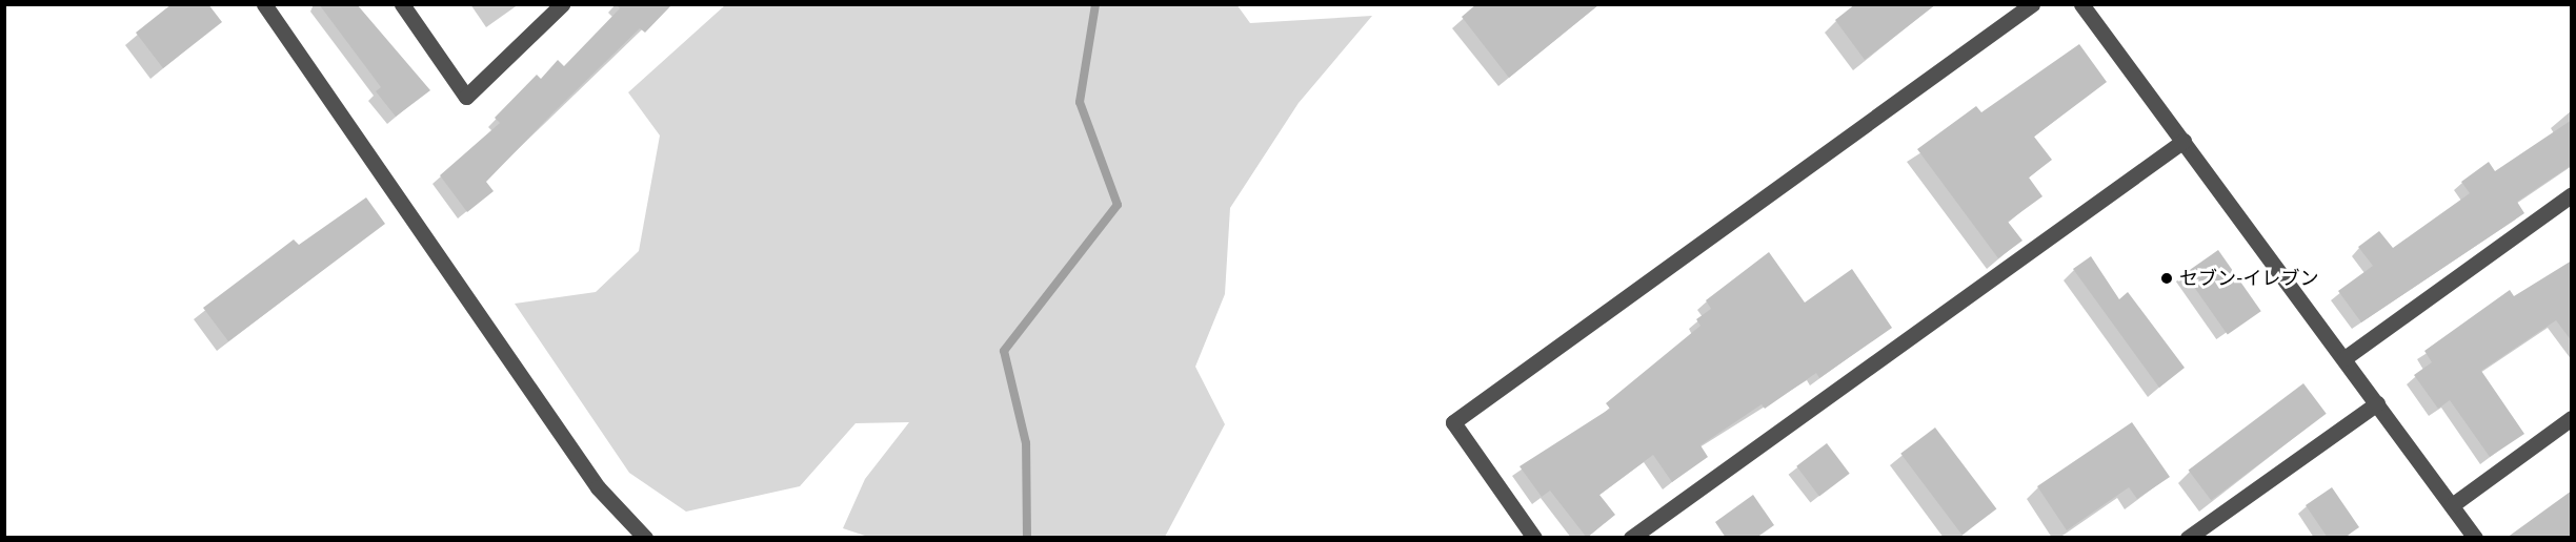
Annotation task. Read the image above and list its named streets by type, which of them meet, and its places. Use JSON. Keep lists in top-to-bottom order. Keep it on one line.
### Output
{"places":["セブン-イレブン"]}
